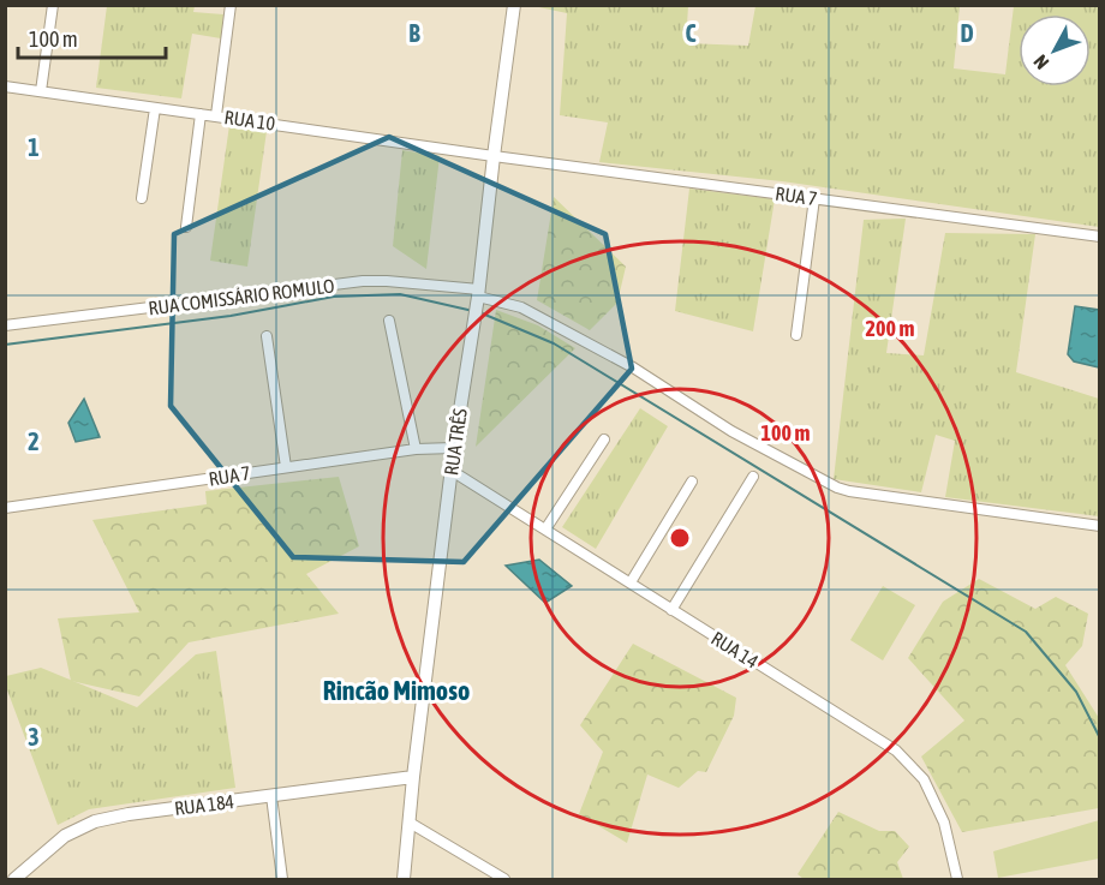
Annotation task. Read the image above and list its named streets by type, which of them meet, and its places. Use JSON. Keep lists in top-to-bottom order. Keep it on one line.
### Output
{"streets":{"main road":["RUA TRÊS","RUA 184"],"street":["RUA 10","RUA 7","RUA COMISSÁRIO ROMULO","RUA 14"]},"crossings":[["RUA 10","RUA 7"],["RUA 10","RUA TRÊS"],["RUA 7","RUA TRÊS"],["RUA COMISSÁRIO ROMULO","RUA TRÊS"],["RUA TRÊS","RUA 14"],["RUA TRÊS","RUA 184"]],"districts":["Rincão Mimoso"],"scale_bar":"100 m","north":"bottom left","grid":{"columns":["B","C","D"],"rows":["1","2","3"]},"rings":["200 m","100 m"]}
